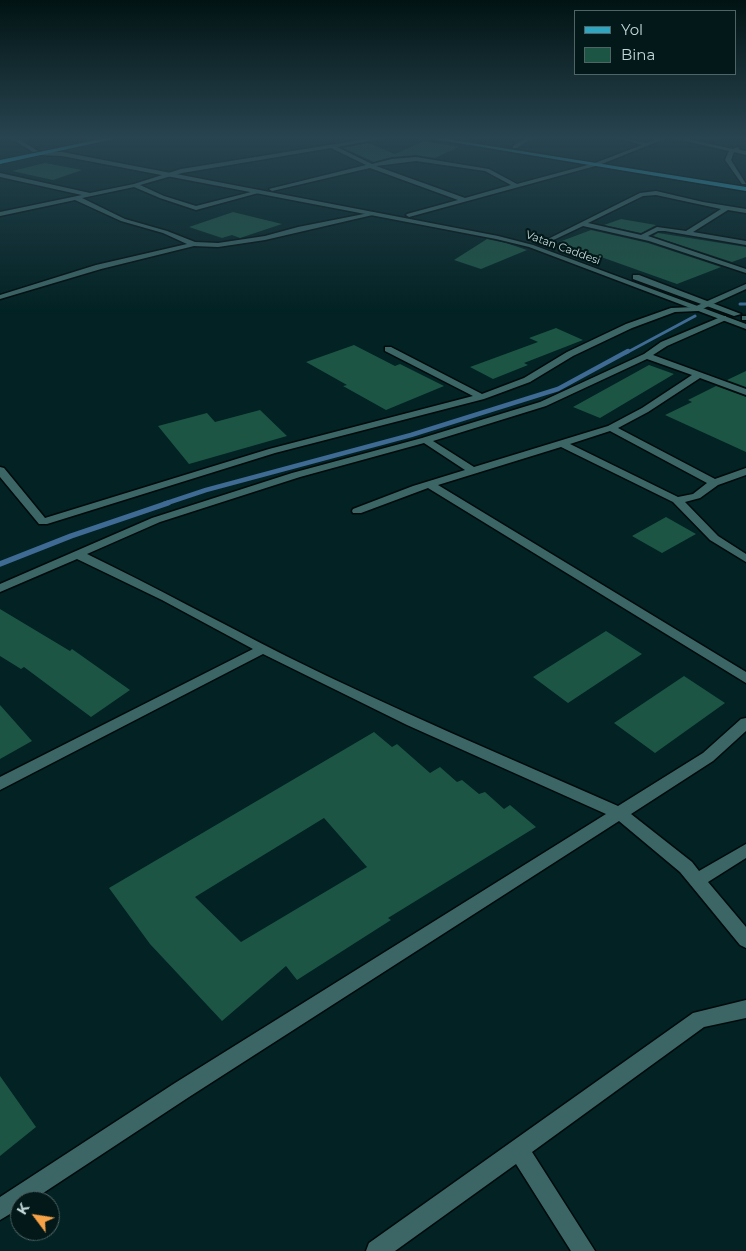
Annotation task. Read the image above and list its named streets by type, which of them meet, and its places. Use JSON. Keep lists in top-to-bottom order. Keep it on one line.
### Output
{"streets":{"street":["Vatan Caddesi"]},"legend":["Yol","Bina"],"north":"top left"}
